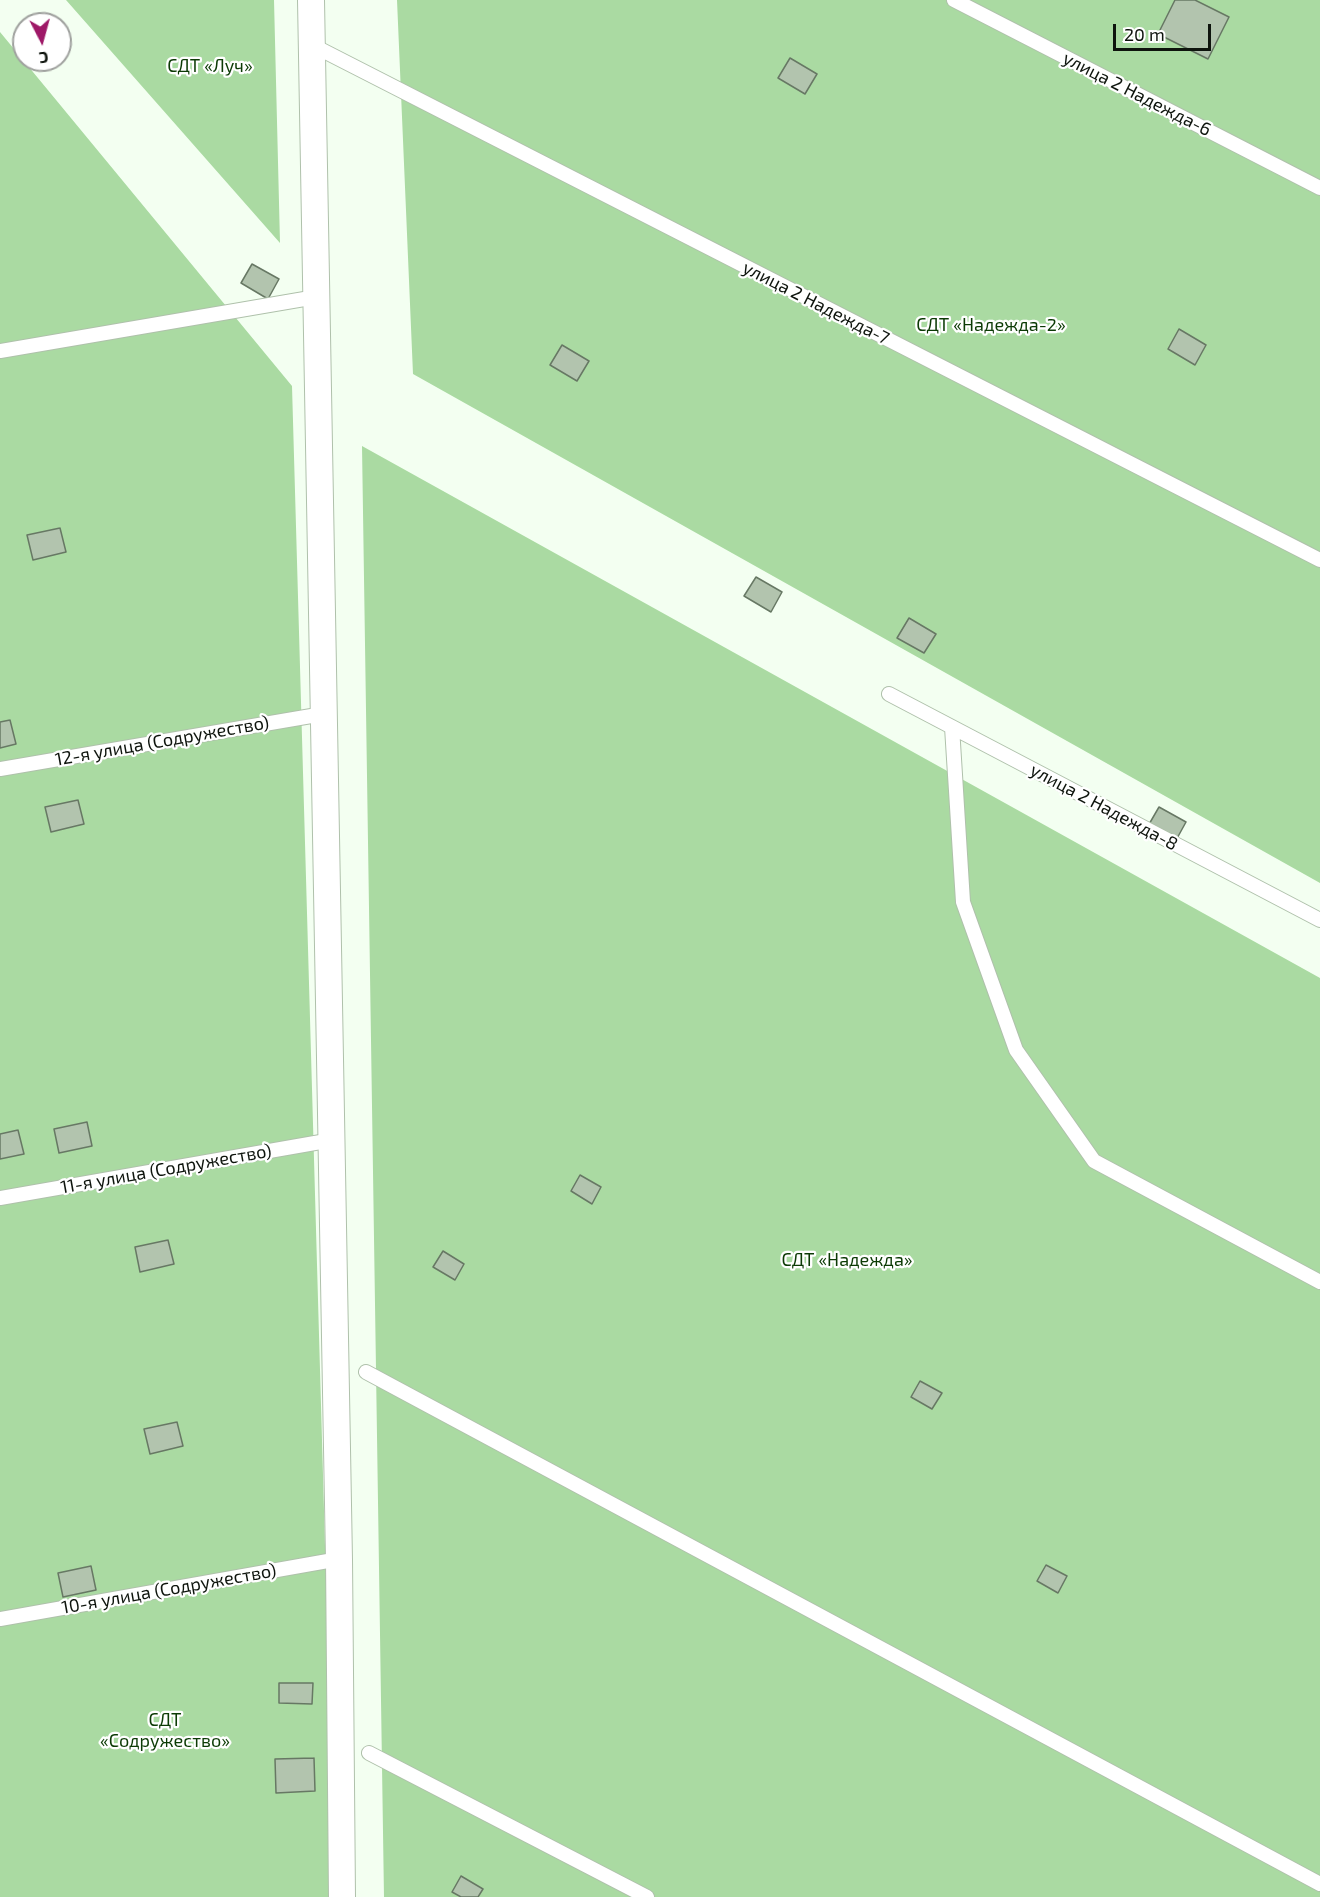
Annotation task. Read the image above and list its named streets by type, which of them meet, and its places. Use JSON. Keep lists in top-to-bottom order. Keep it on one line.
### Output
{"streets":{"lane":["улица 2 Надежда-6","улица 2 Надежда-7","12-я улица (Содружество)","улица 2 Надежда-8","11-я улица (Содружество)","10-я улица (Содружество)"]},"parks":["СДТ «Луч»","СДТ «Надежда-2»","СДТ «Надежда»","СДТ «Содружество»"],"scale_bar":"20 m","north":"bottom"}
